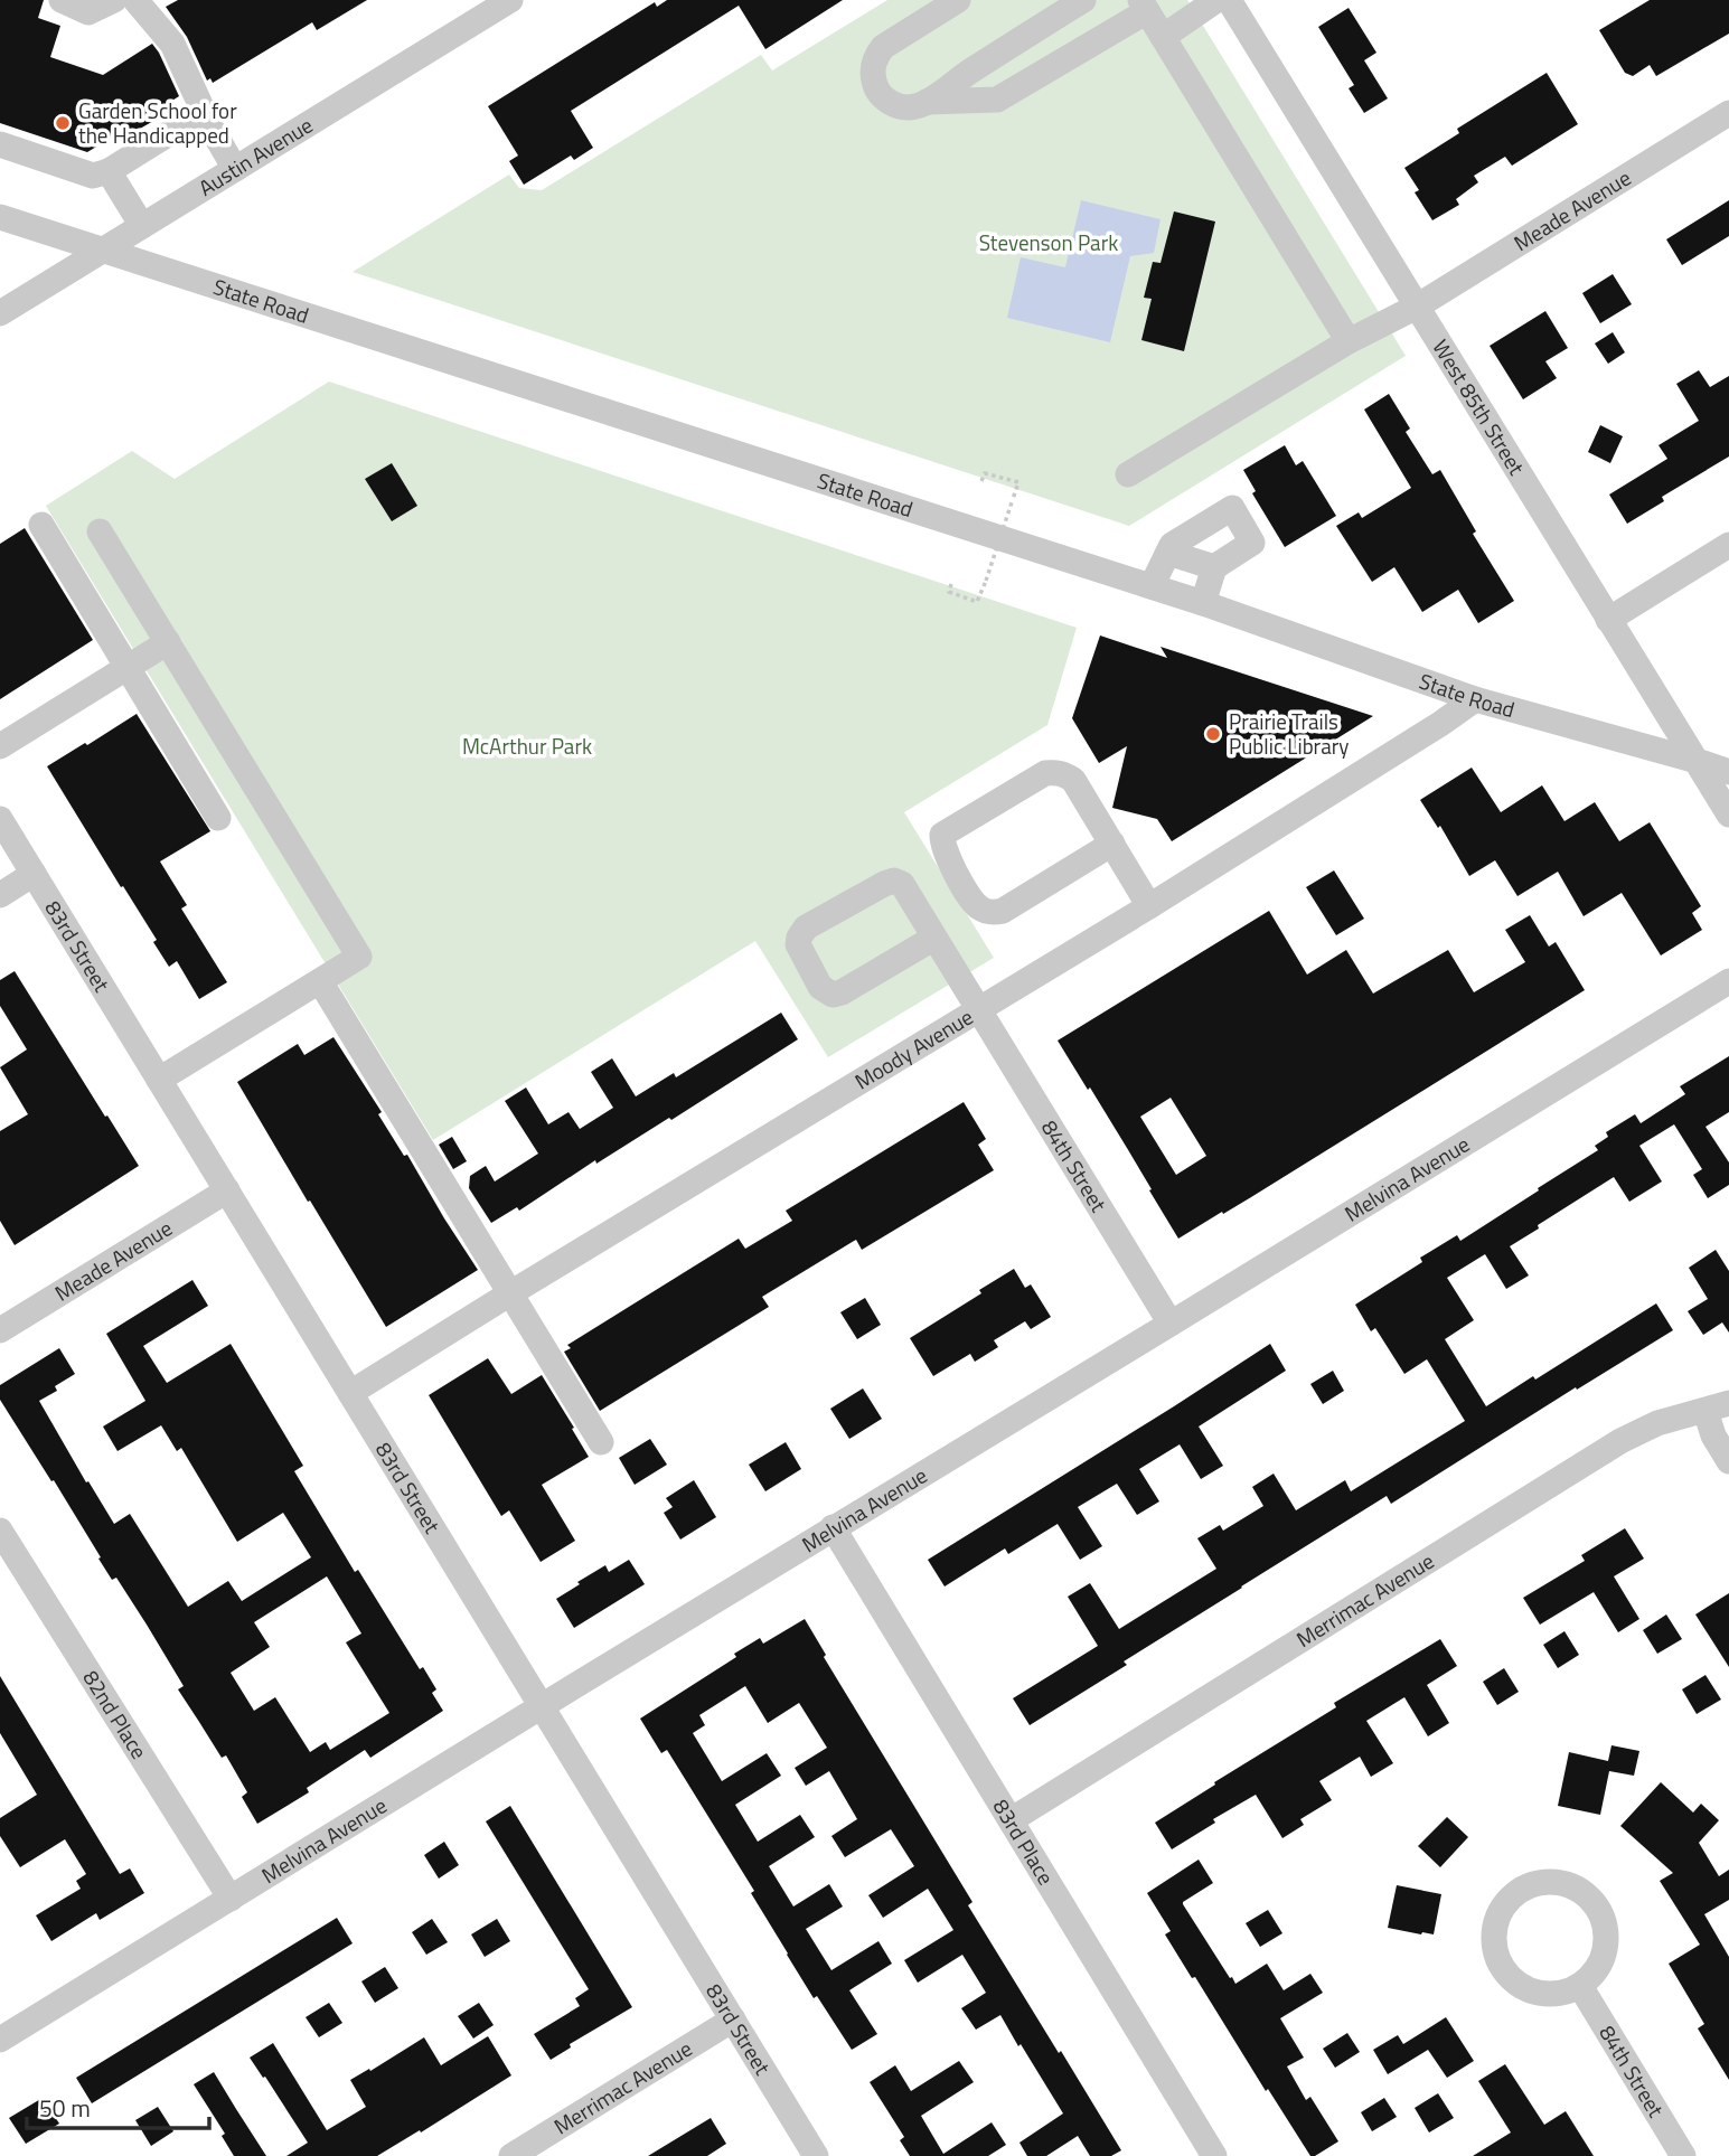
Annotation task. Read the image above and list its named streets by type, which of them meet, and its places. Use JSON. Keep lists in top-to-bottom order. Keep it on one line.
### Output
{"streets":{"street":["Austin Avenue","Meade Avenue","State Road","West 85th Street","83rd Street","Moody Avenue","84th Street","Melvina Avenue","Merrimac Avenue","82nd Place","83rd Place"]},"crossings":[["Austin Avenue","State Road"],["Meade Avenue","West 85th Street"],["Meade Avenue","83rd Street"],["State Road","West 85th Street"],["State Road","Moody Avenue"],["83rd Street","Moody Avenue"],["83rd Street","Melvina Avenue"],["83rd Street","Merrimac Avenue"],["Moody Avenue","84th Street"],["84th Street","Melvina Avenue"],["Melvina Avenue","82nd Place"],["Melvina Avenue","83rd Place"],["Merrimac Avenue","83rd Place"]],"parks":["Stevenson Park","McArthur Park"],"places":["Garden School for the Handicapped","Prairie Trails Public Library"],"scale_bar":"50 m"}
